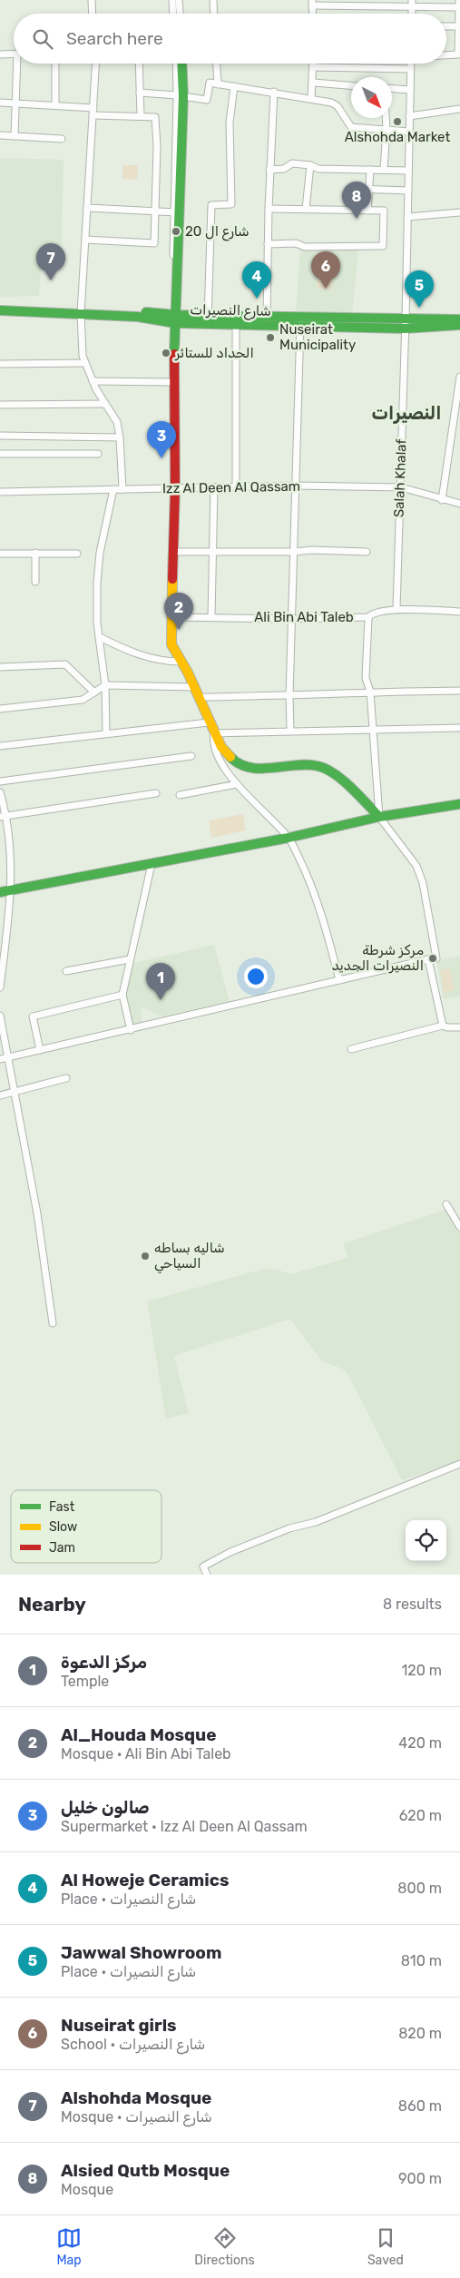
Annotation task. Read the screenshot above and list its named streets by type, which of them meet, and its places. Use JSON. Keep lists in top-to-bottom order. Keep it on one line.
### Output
{"streets":{"street":["شارع النصيرات","Salah Khalaf","Izz Al Deen Al Qassam","Ali Bin Abi Taleb"]},"crossings":[["شارع النصيرات","Salah Khalaf"],["Salah Khalaf","Izz Al Deen Al Qassam"],["Salah Khalaf","Ali Bin Abi Taleb"]],"districts":["النصيرات"],"places":["Alshohda Market","شارع ال 20","Nuseirat Municipality","الحداد للستائر","مركز شرطة النصيرات الجديد","شاليه بساطه السياحي"],"legend":["Fast","Slow","Jam"],"north":"bottom right","page":{"search":"Search here","pins":["8","7","6","4","5","3","2","1"],"heading":["Nearby","8 results"],"list":[{"mark":"1","name":"مركز الدعوة","note":"Temple","value":"120 m"},{"mark":"2","name":"Al_Houda Mosque","note":"Mosque · Ali Bin Abi Taleb","value":"420 m"},{"mark":"3","name":"صالون خليل","note":"Supermarket · Izz Al Deen Al Qassam","value":"620 m"},{"mark":"4","name":"Al Howeje Ceramics","note":"Place · شارع النصيرات","value":"800 m"},{"mark":"5","name":"Jawwal Showroom","note":"Place · شارع النصيرات","value":"810 m"},{"mark":"6","name":"Nuseirat girls","note":"School · شارع النصيرات","value":"820 m"},{"mark":"7","name":"Alshohda Mosque","note":"Mosque · شارع النصيرات","value":"860 m"},{"mark":"8","name":"Alsied Qutb Mosque","note":"Mosque","value":"900 m"}],"nav":["Map","Directions","Saved"]}}
